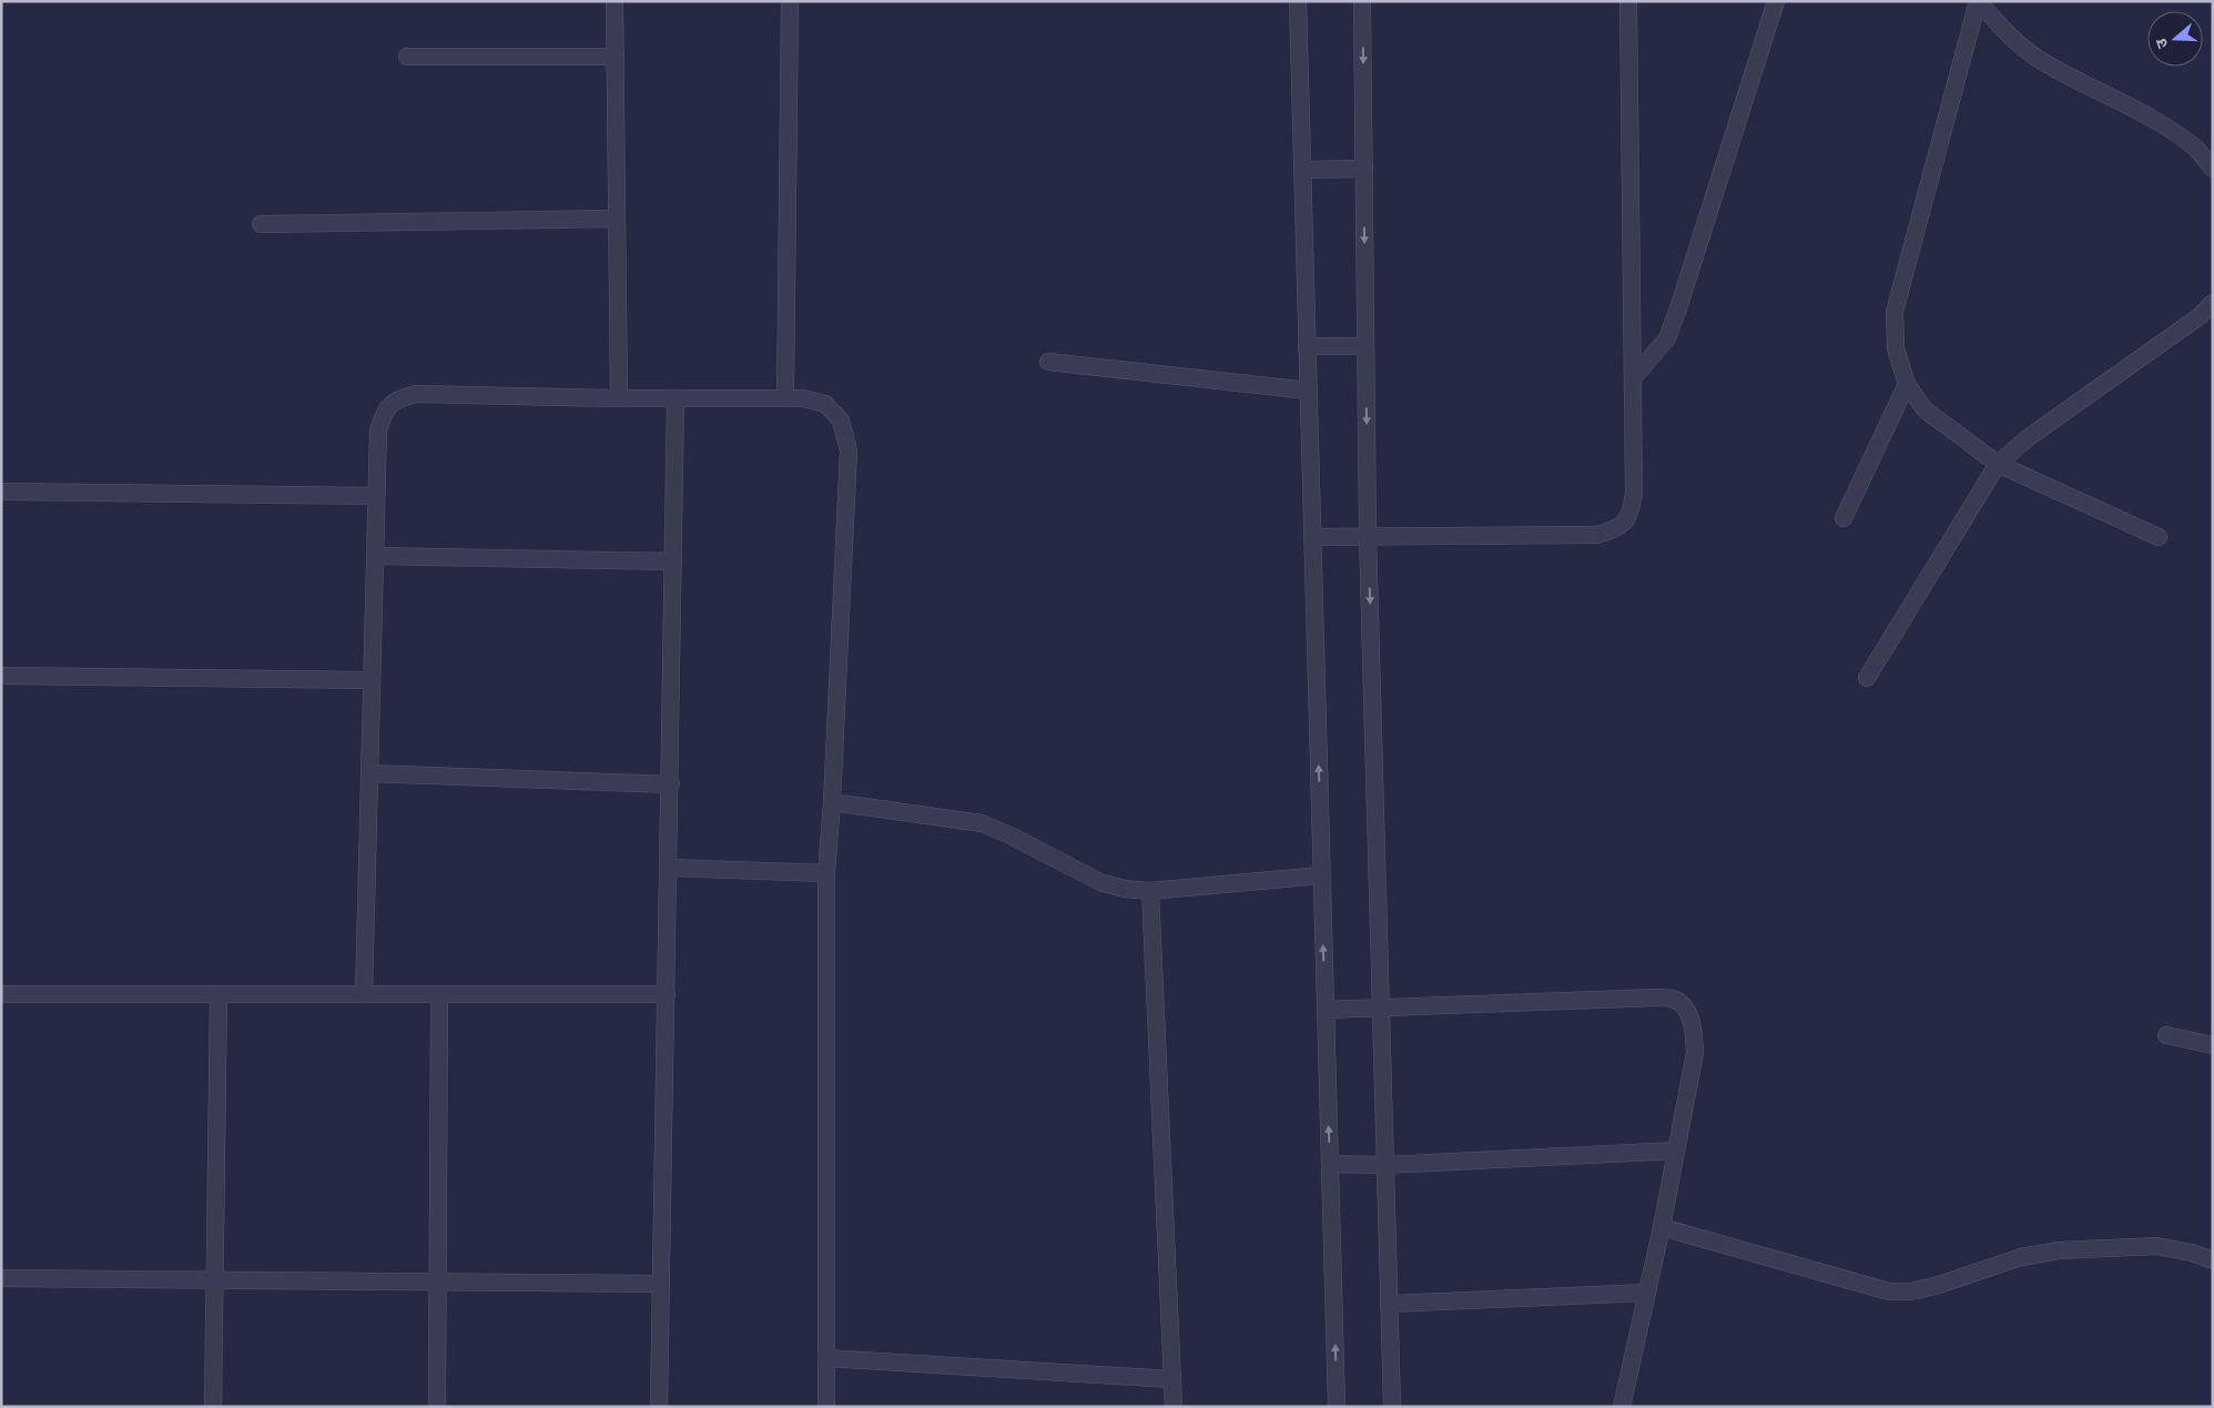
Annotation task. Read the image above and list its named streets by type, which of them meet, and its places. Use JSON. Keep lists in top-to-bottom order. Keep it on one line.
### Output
{"north":"left"}
